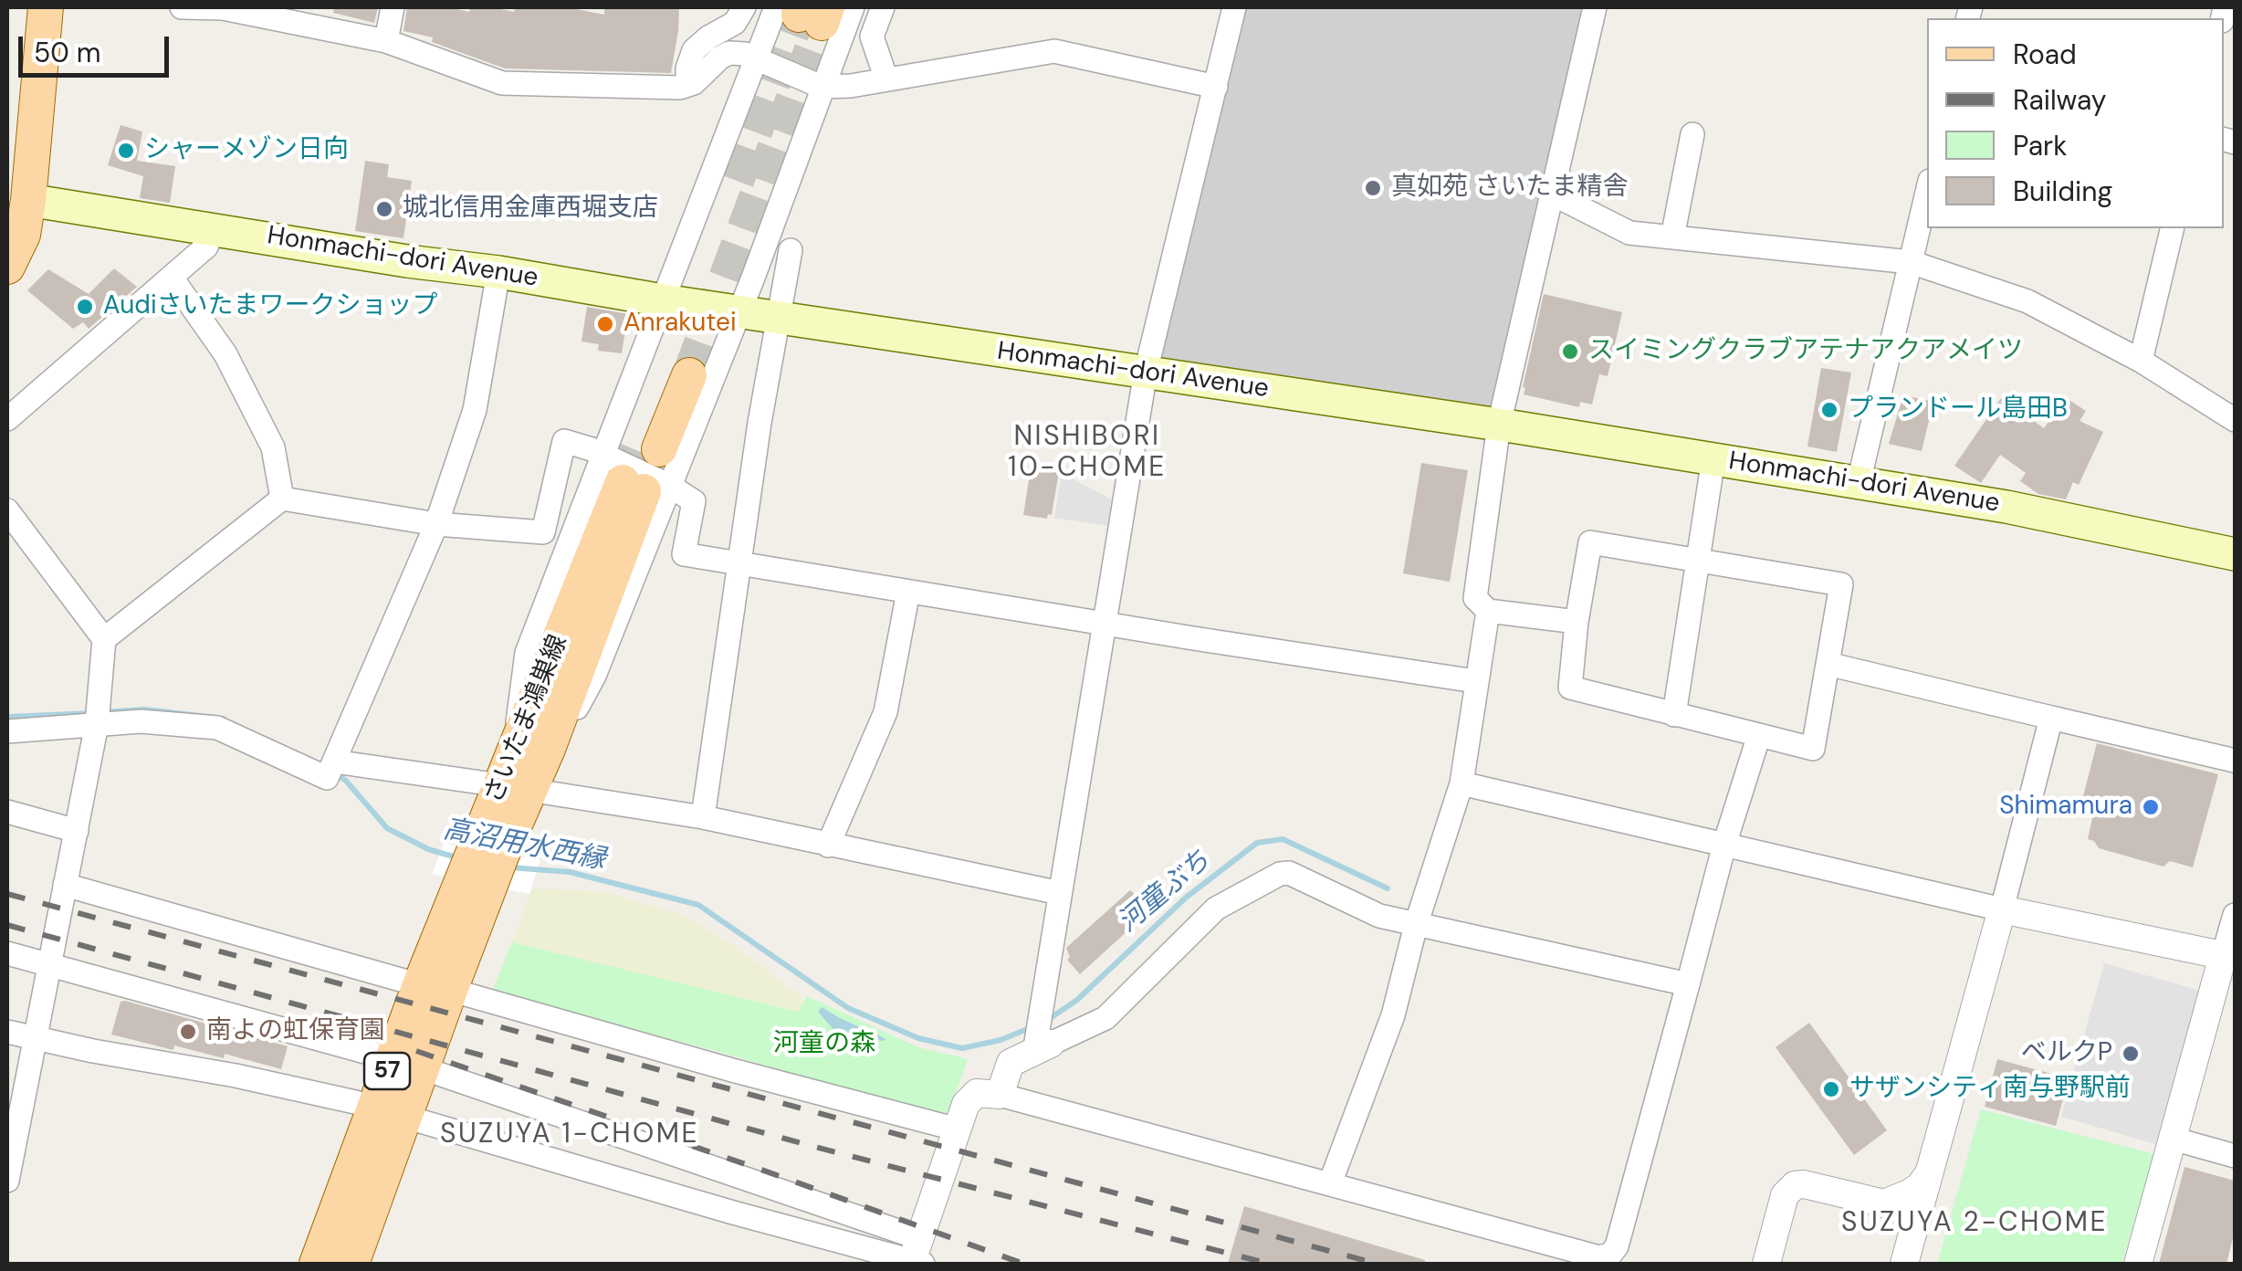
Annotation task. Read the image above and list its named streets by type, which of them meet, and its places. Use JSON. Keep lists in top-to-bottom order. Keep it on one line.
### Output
{"streets":{"main road":["Honmachi-dori Avenue","さいたま鴻巣線","57"]},"districts":["NISHIBORI 10-CHOME","SUZUYA 1-CHOME","SUZUYA 2-CHOME"],"water":["高沼用水西縁","河童ぶち"],"parks":["河童の森"],"places":["シャーメゾン日向","真如苑 さいたま精舎","城北信用金庫西堀支店","Audiさいたまワークショップ","Anrakutei","スイミングクラブアテナアクアメイツ","プランドール島田B","Shimamura","南よの虹保育園","ベルクP","サザンシティ南与野駅前"],"legend":["Road","Railway","Park","Building"],"scale_bar":"50 m"}
